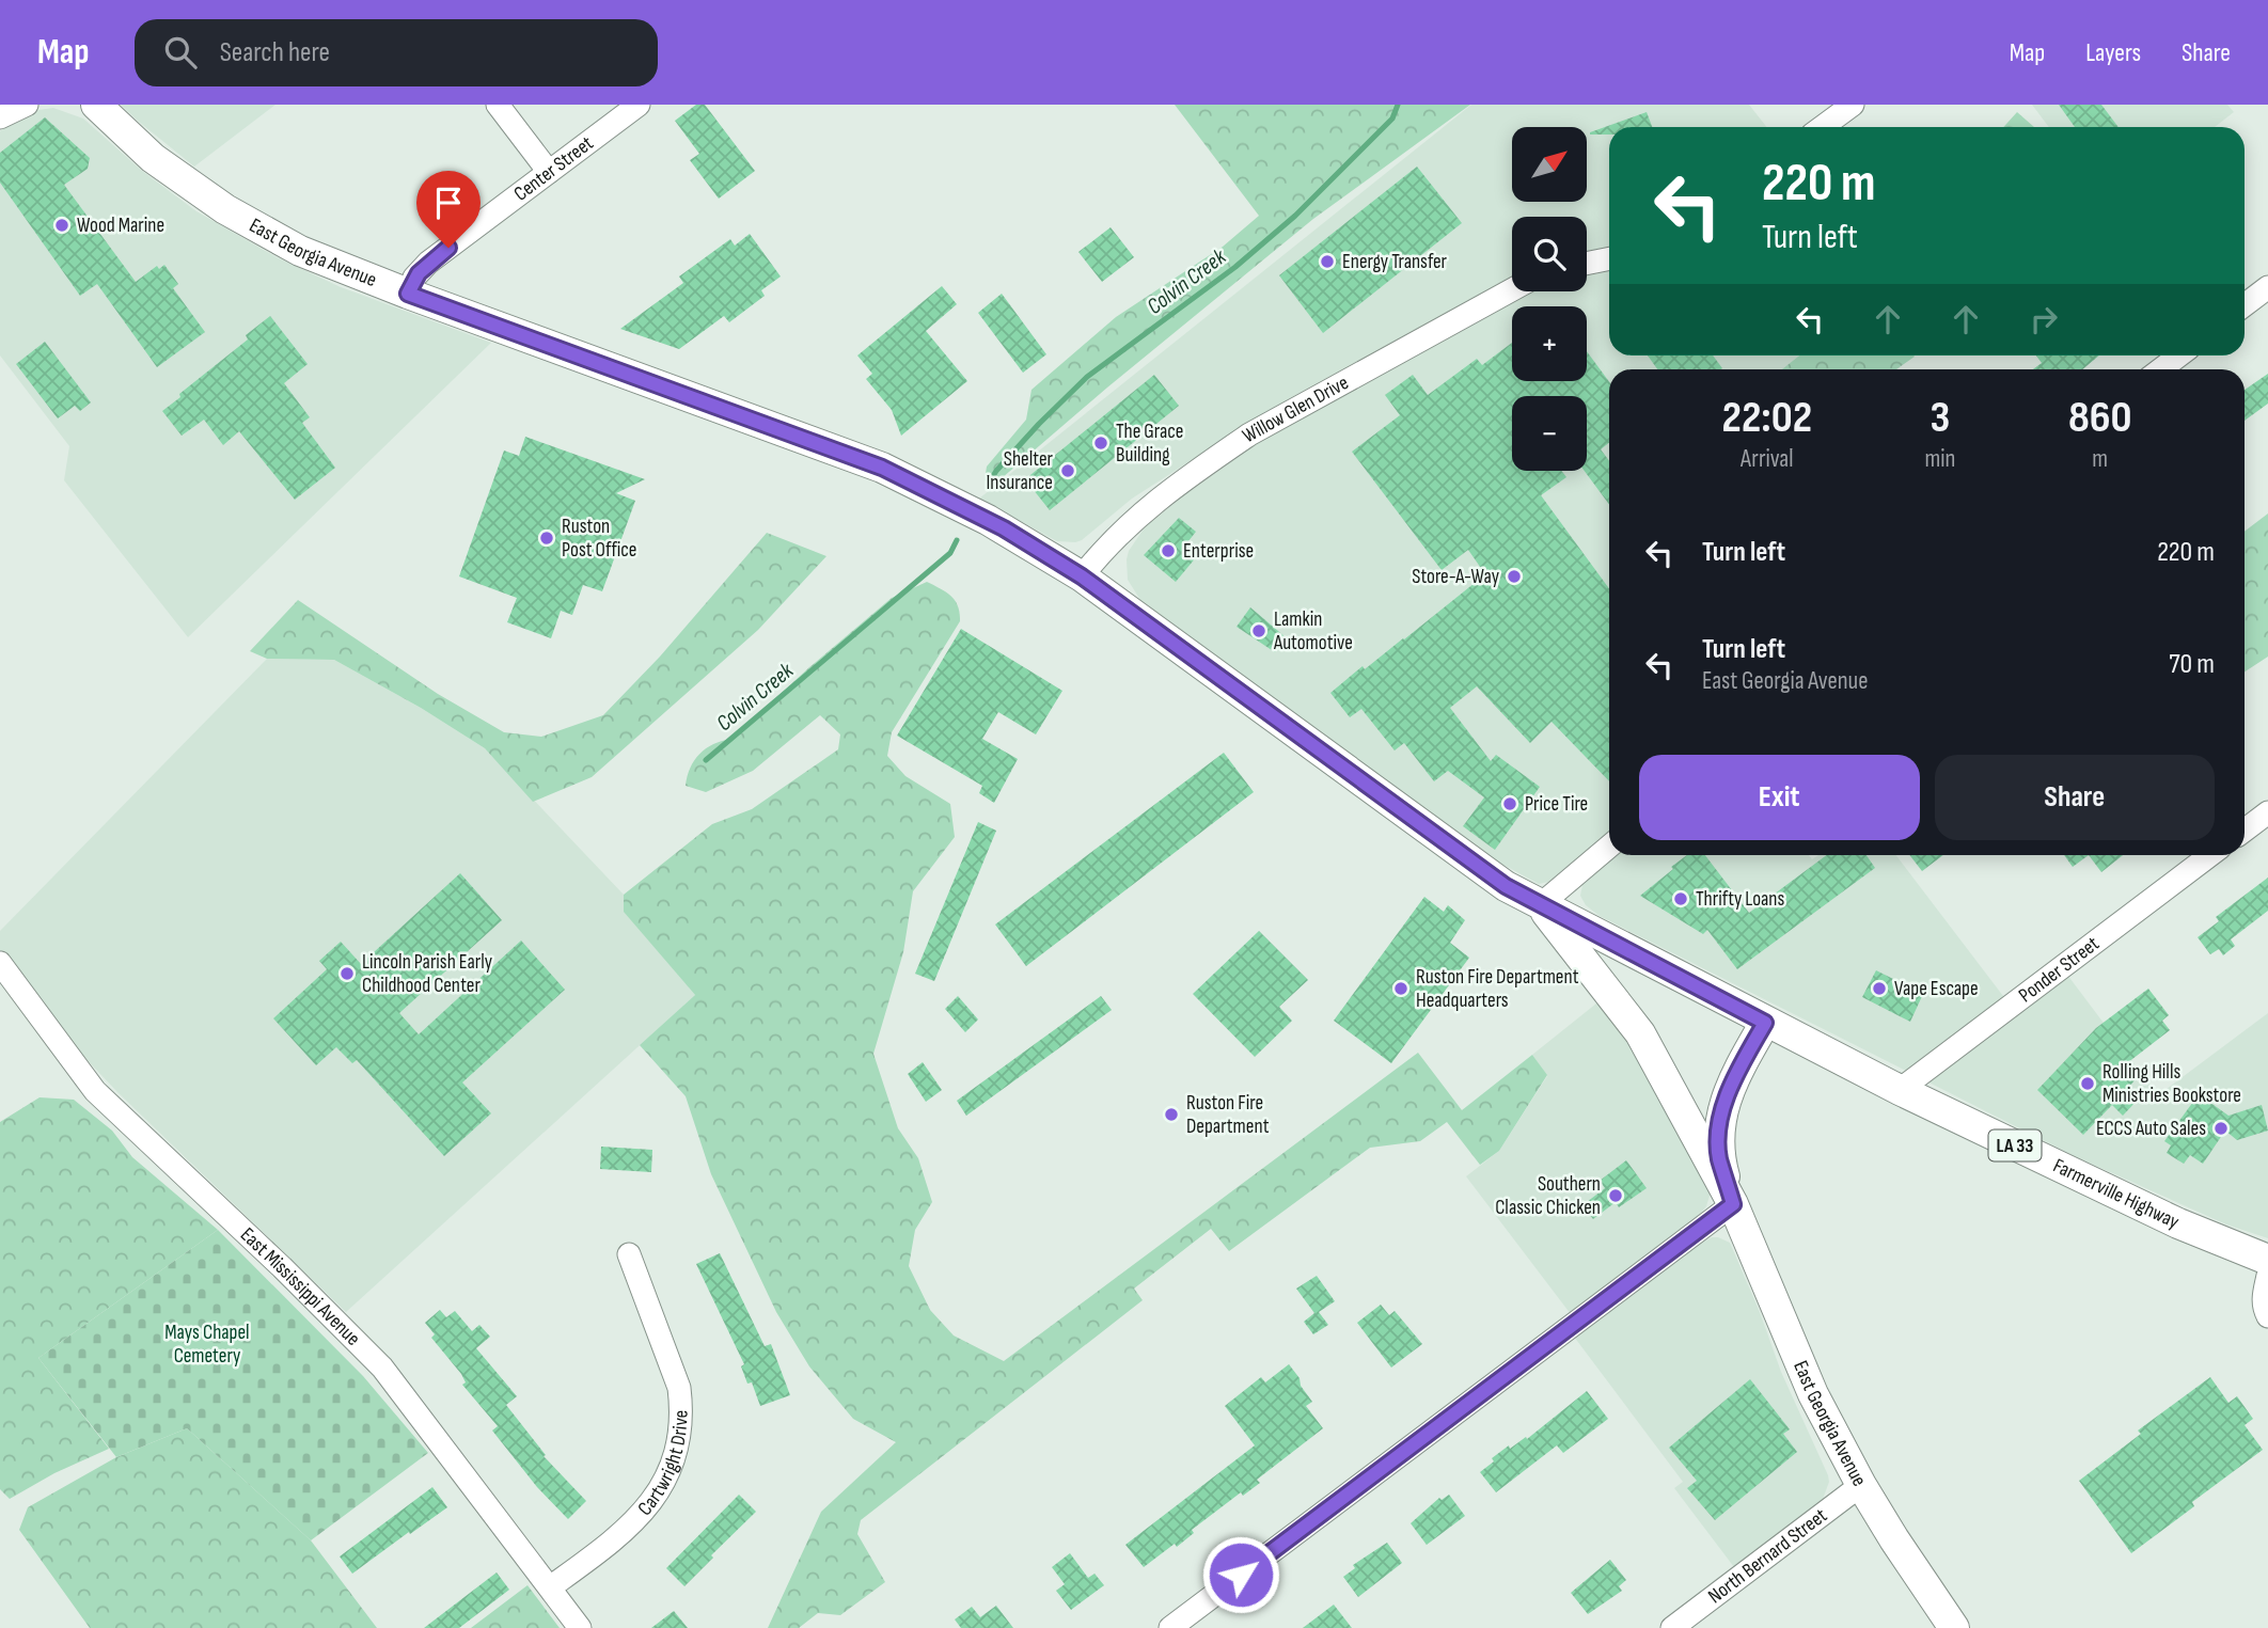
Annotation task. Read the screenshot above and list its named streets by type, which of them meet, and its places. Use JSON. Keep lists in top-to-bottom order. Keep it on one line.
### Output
{"streets":{"main road":["East Georgia Avenue","LA 33","Farmerville Highway"],"street":["Center Street","Willow Glen Drive","Ponder Street","East Mississippi Avenue","Cartwright Drive","North Bernard Street"]},"crossings":[["Center Street","East Georgia Avenue"],["East Georgia Avenue","Willow Glen Drive"],["East Georgia Avenue","Farmerville Highway"],["East Georgia Avenue","North Bernard Street"],["Ponder Street","Farmerville Highway"],["East Mississippi Avenue","Cartwright Drive"]],"water":["Colvin Creek"],"parks":["Mays Chapel Cemetery"],"places":["Wood Marine","Energy Transfer","The Grace Building","Shelter Insurance","Ruston Post Office","Enterprise","Store-A-Way","Lamkin Automotive","Price Tire","Thrifty Loans","Lincoln Parish Early Childhood Center","Ruston Fire Department Headquarters","Vape Escape","Rolling Hills Ministries Bookstore","Ruston Fire Department","ECCS Auto Sales","Southern Classic Chicken"],"north":"top right","page":{"header":"Map","search":"Search here","nav":["Map","Layers","Share"],"map_buttons":["+","−"],"turn":["220 m","Turn left"],"eta":["22:02","Arrival","3","min","860","m"],"list":[{"name":"Turn left","value":"220 m"},{"name":"Turn left","note":"East Georgia Avenue","value":"70 m"}],"buttons":["Exit","Share"]}}
